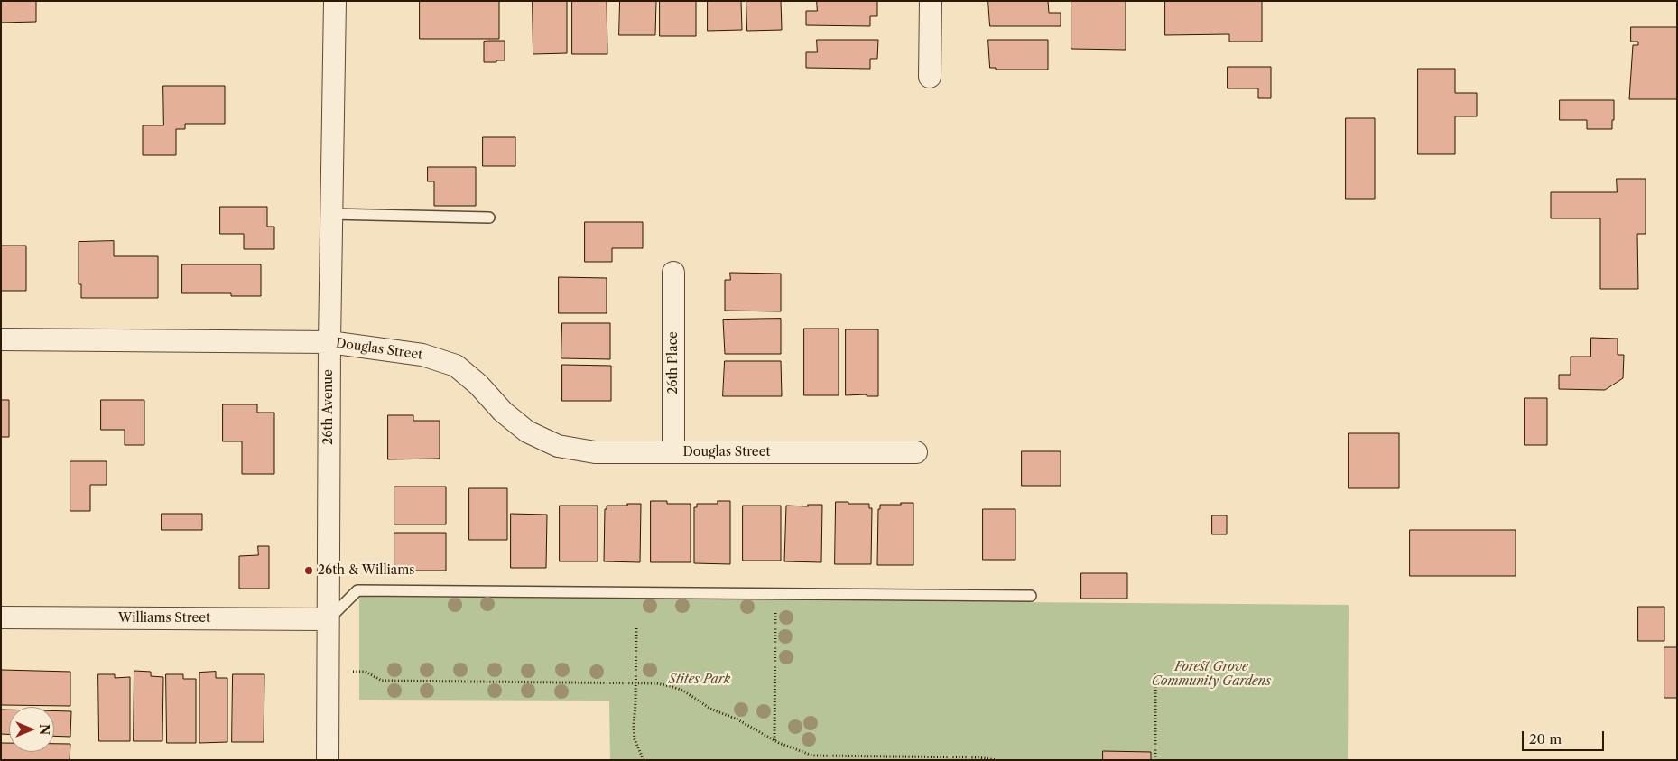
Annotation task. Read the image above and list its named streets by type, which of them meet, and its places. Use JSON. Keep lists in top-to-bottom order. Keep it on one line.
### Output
{"streets":{"street":["Douglas Street","26th Place","26th Avenue","Williams Street"]},"crossings":[["Douglas Street","26th Place"],["Douglas Street","26th Avenue"],["26th Avenue","Williams Street"]],"parks":["Forest Grove Community Gardens","Stites Park"],"places":["26th & Williams"],"scale_bar":"20 m","north":"right"}
